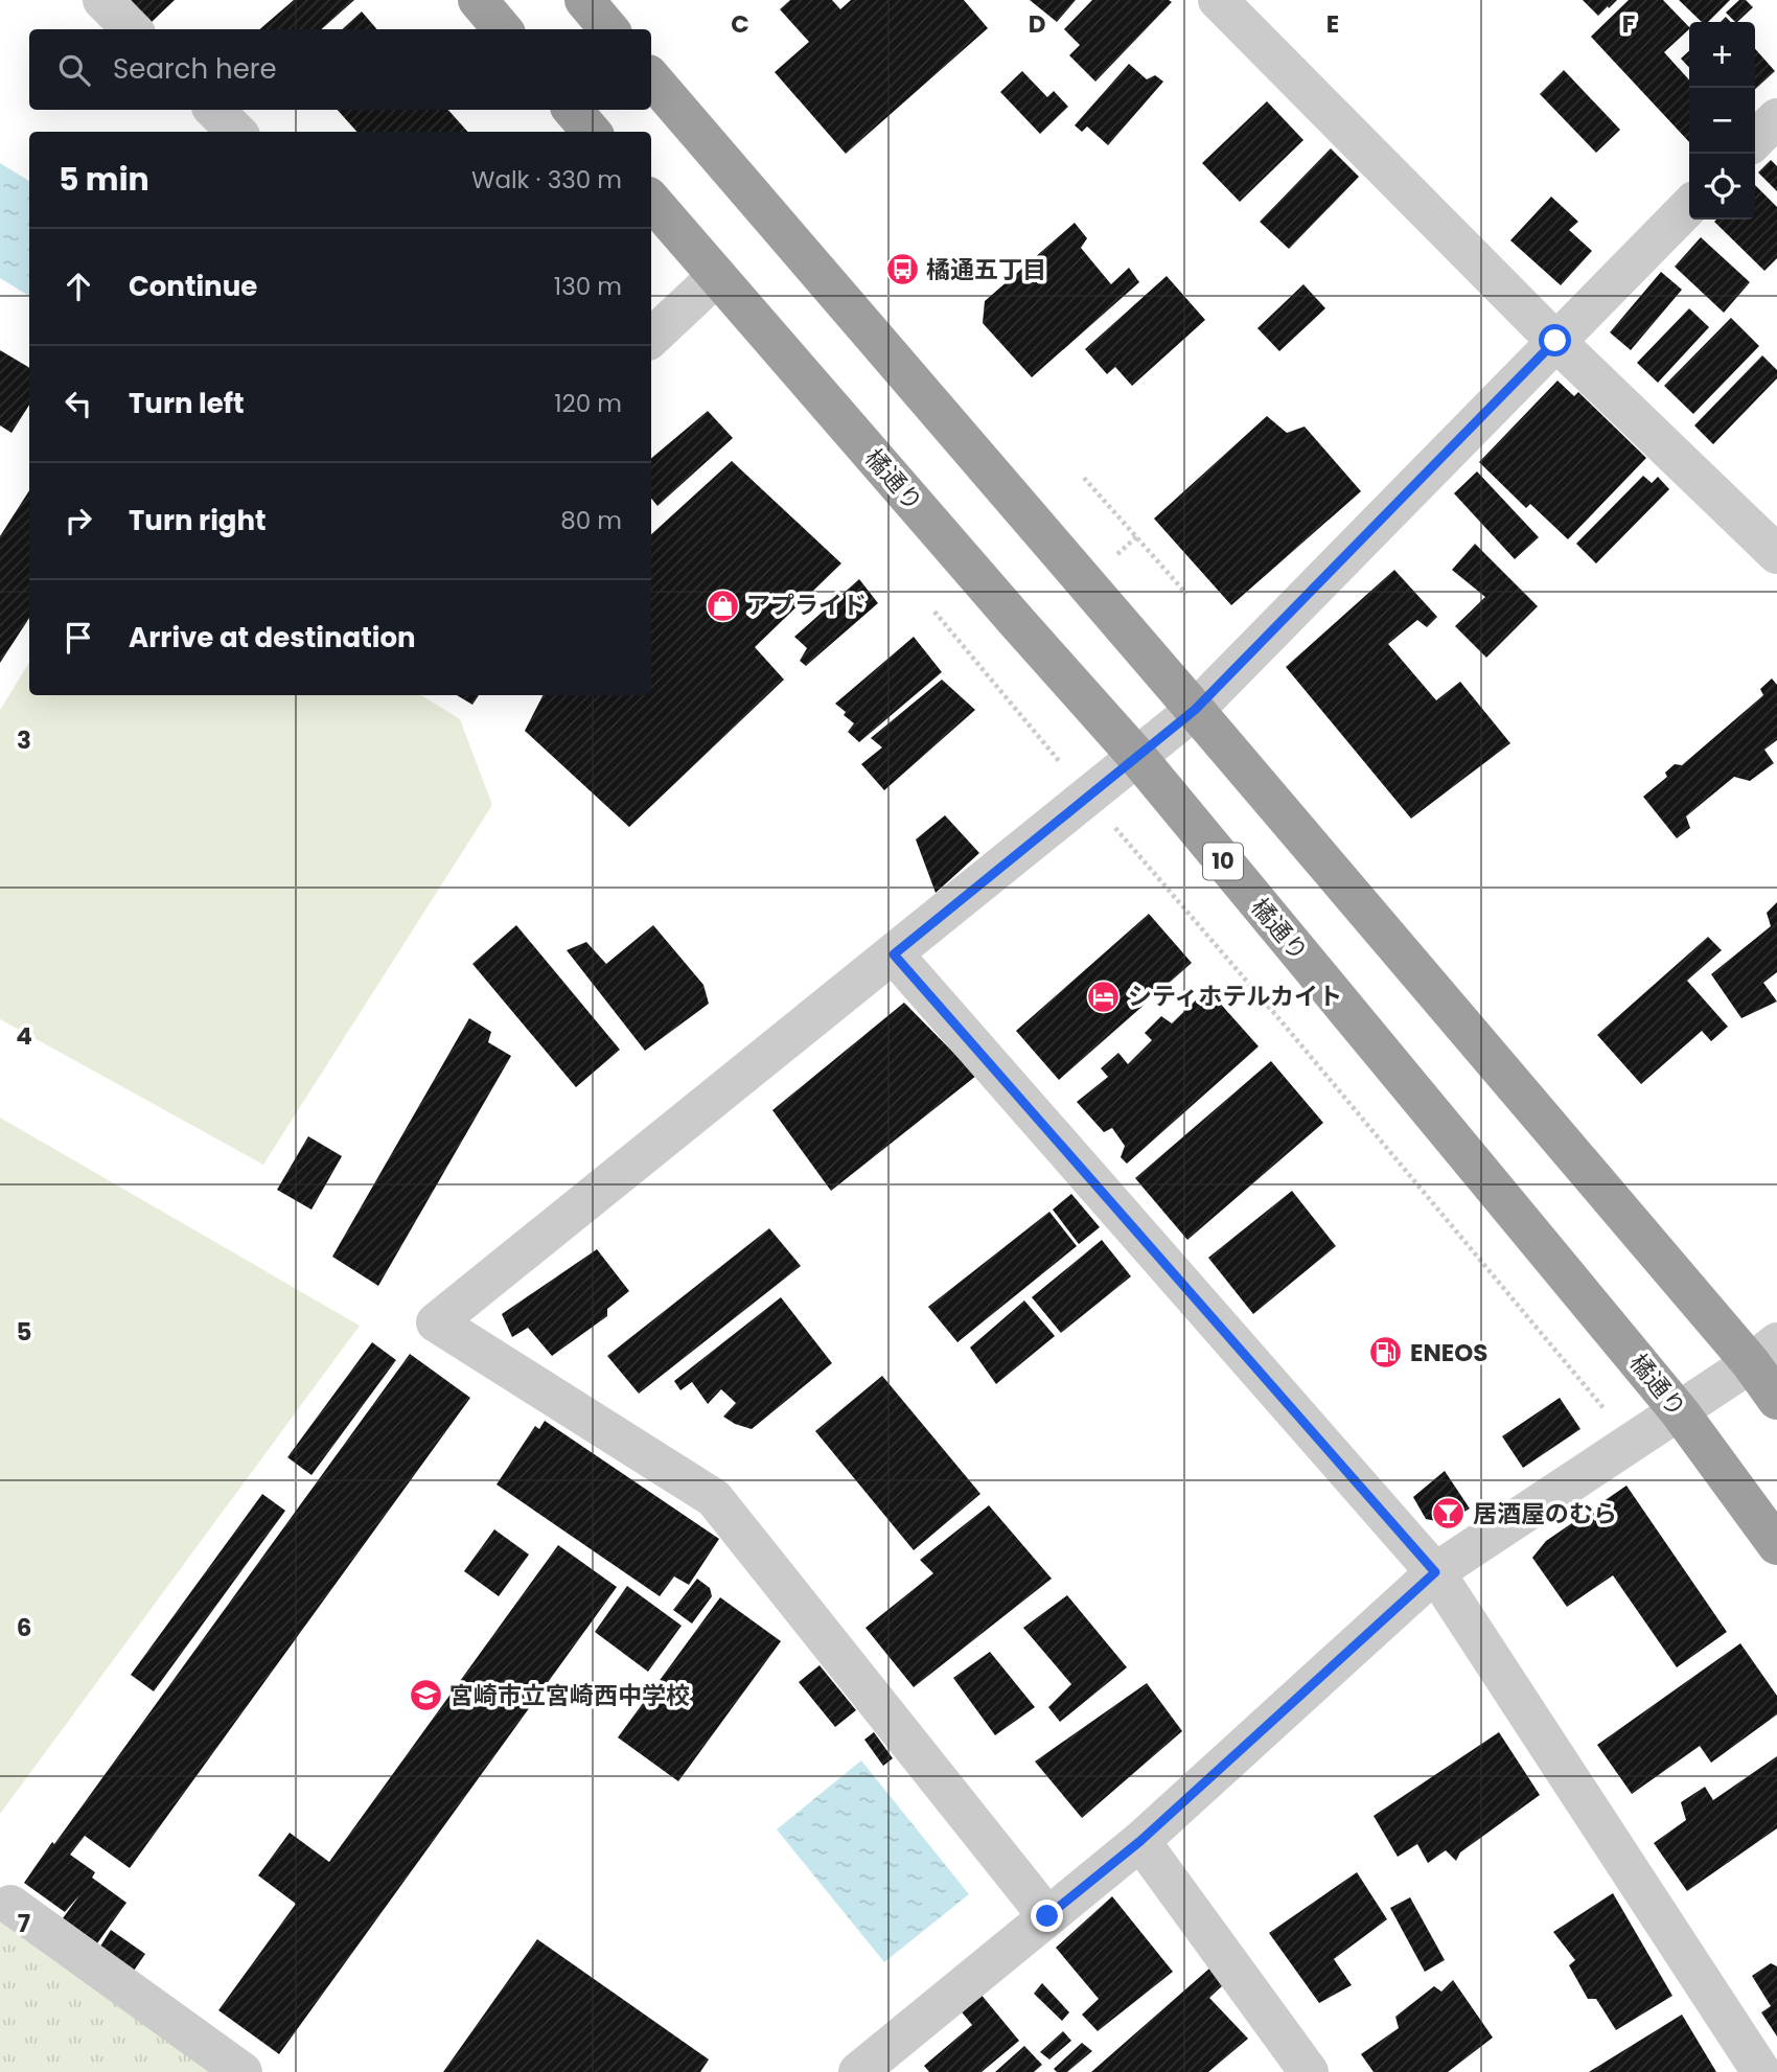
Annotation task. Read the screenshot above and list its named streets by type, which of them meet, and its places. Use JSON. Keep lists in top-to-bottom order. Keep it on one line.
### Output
{"streets":{"highway":["橘通り","10"]},"places":{"bus stop":["橘通五丁目"],"shop":["アプライド"],"hotel":["シティホテルカイト"],"fuel station":["ENEOS"],"bar":["居酒屋のむら"],"school or university":["宮崎市立宮崎西中学校"]},"page":{"map_buttons":["+","−"],"search":"Search here","heading":["5 min","Walk · 330 m"],"list":[["Continue","130 m"],["Turn left","120 m"],["Turn right","80 m"],"Arrive at destination"]},"grid":{"columns":["C","D","E","F"],"rows":["3","4","5","6","7"]}}
